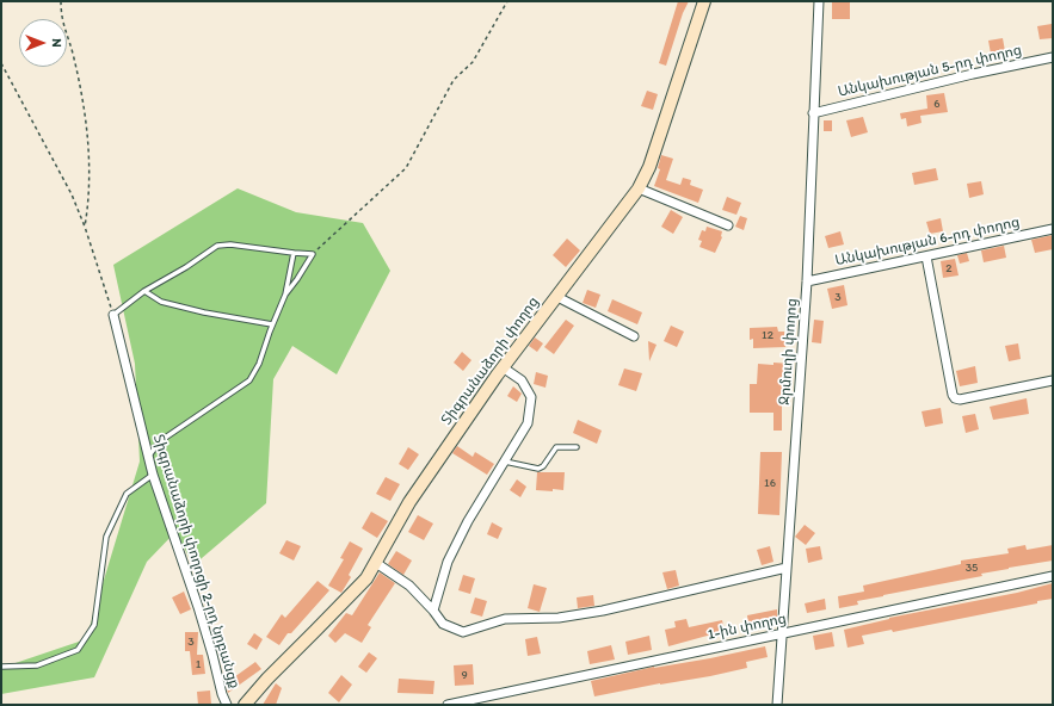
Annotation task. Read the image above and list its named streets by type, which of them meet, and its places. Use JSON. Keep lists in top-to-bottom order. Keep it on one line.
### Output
{"streets":{"main road":["Տիգրանաձորի փողոց"],"street":["Անկախության 5-րդ փողոց","Անկախության 6-րդ փողոց","Ջրմուղի փողոց","Տիգրանաձորի փողոցի 2-րդ նրբանցք","1-ին փողոց"]},"crossings":[["Անկախության 5-րդ փողոց","Ջրմուղի փողոց"],["Անկախության 6-րդ փողոց","Ջրմուղի փողոց"],["Ջրմուղի փողոց","1-ին փողոց"]],"house_numbers":["6","2","3","12","16","35","3","1","9"],"north":"right"}
